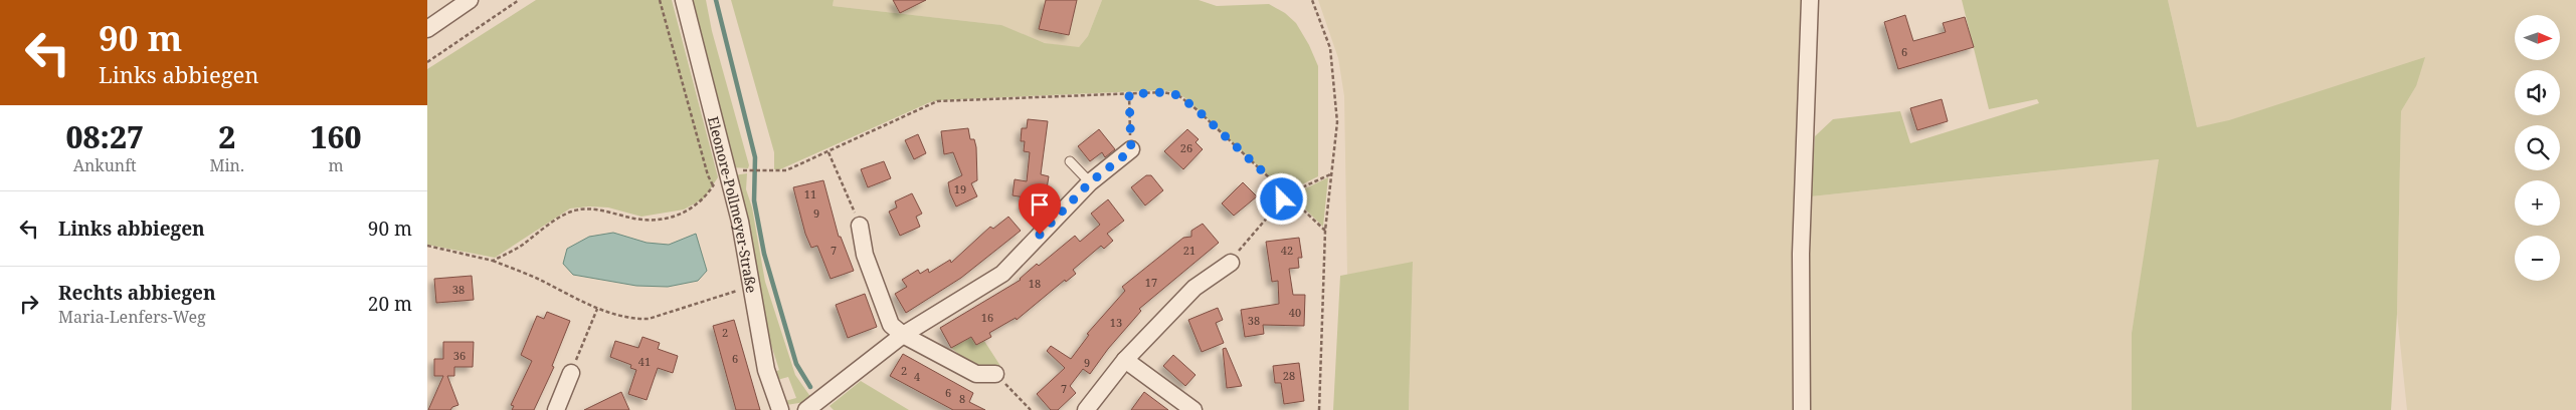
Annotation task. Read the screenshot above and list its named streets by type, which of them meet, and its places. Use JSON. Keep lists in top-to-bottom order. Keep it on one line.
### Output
{"streets":{"street":["Eleonore-Pollmeyer-Straße"]},"house_numbers":["6","26","19","11","9","7","21","42","17","18","38","40","16","38","13","2","36","6","41","9","2","28","4","7","6","8"],"north":"right","page":{"turn":["90 m","Links abbiegen"],"map_buttons":["+","−"],"eta":["08:27","Ankunft","2","Min.","160","m"],"list":[{"name":"Links abbiegen","value":"90 m"},{"name":"Rechts abbiegen","note":"Maria-Lenfers-Weg","value":"20 m"}]}}
